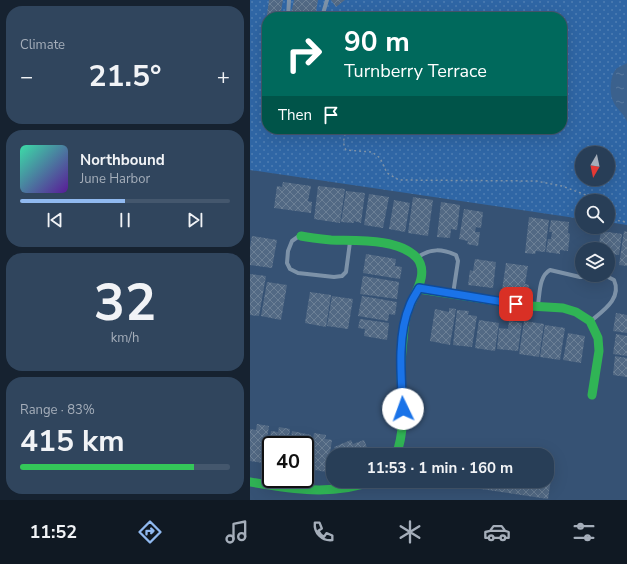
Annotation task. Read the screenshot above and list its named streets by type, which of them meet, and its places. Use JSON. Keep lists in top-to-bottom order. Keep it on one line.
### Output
{"north":"bottom","page":{"tile":["Climate",["32","km/h"],["Range · 83%","415 km"]],"turn":["90 m","Turnberry Terrace"],"heat":["−","21.5°","+"],"then":"Then","song":["Northbound","June Harbor"],"limit":"40","trip":"11:53 · 1 min · 160 m","tabs":"11:52"}}
